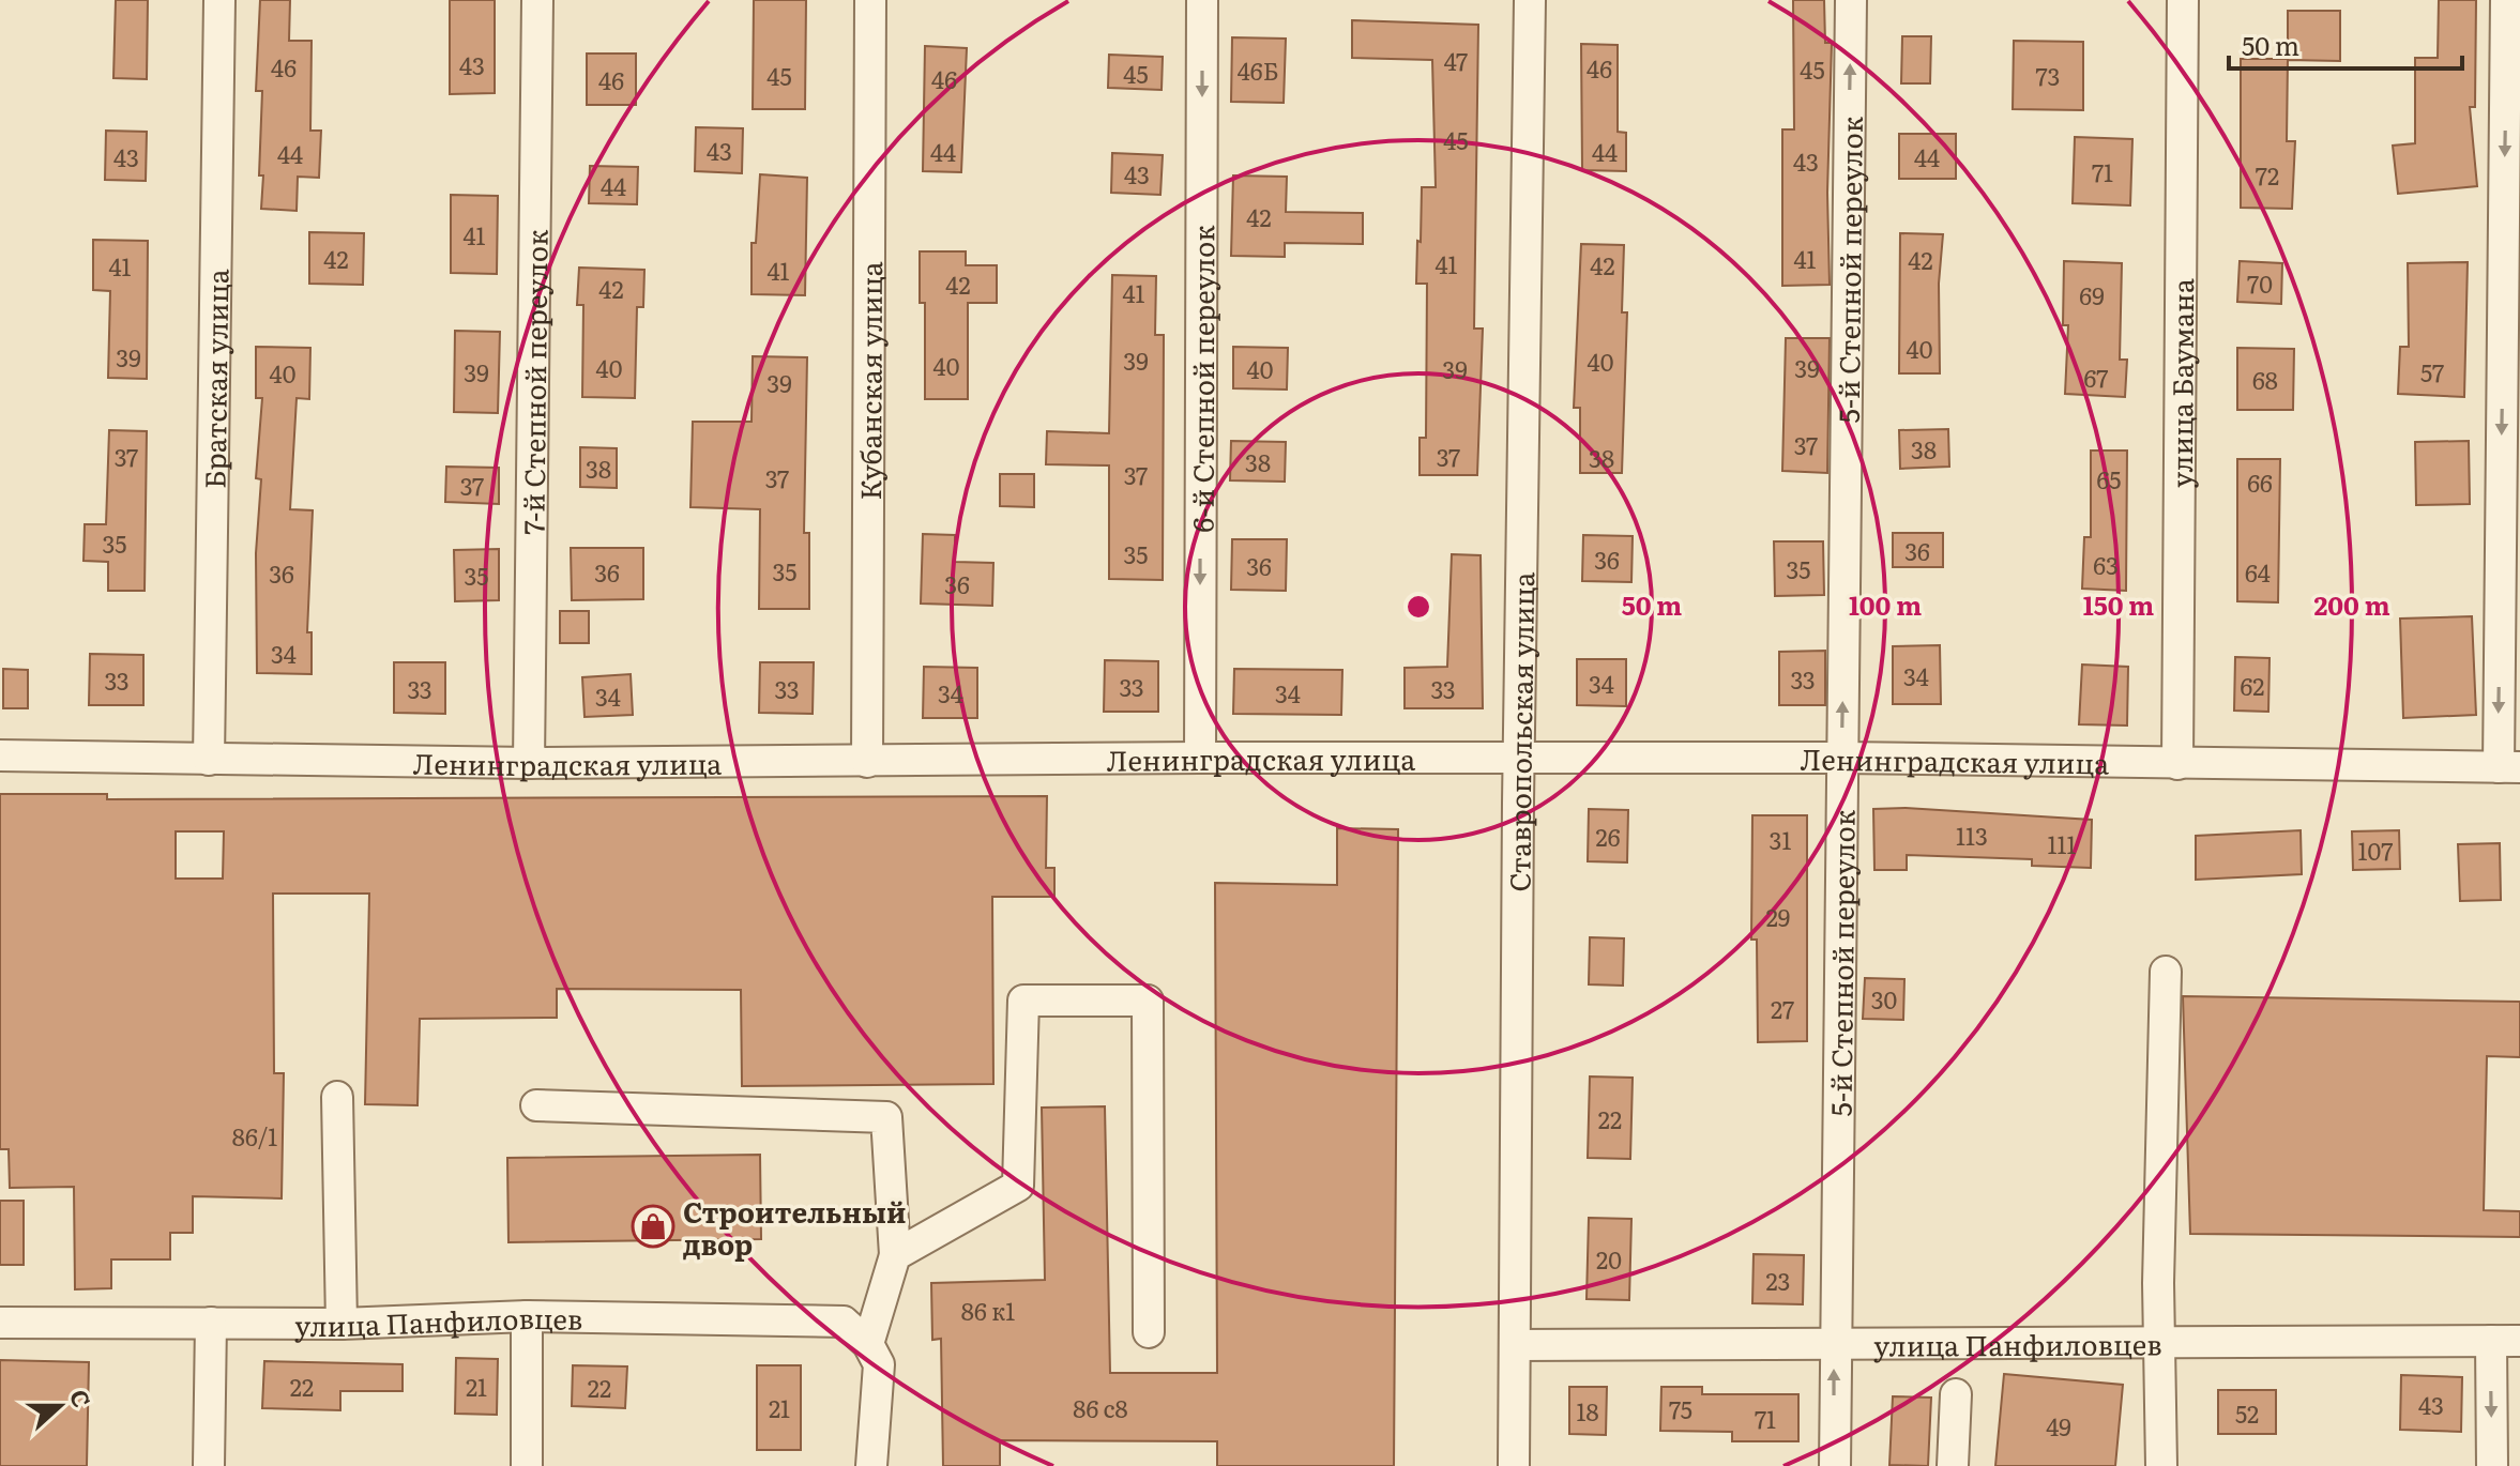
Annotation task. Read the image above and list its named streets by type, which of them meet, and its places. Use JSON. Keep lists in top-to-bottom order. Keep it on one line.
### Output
{"streets":{"street":["5-й Степной переулок","6-й Степной переулок","Братская улица","Кубанская улица","7-й Степной переулок","улица Баумана","Ставропольская улица","Ленинградская улица","улица Панфиловцев"]},"crossings":[["5-й Степной переулок","Ленинградская улица"],["5-й Степной переулок","улица Панфиловцев"],["6-й Степной переулок","Ленинградская улица"],["Братская улица","Ленинградская улица"],["Кубанская улица","Ленинградская улица"],["7-й Степной переулок","Ленинградская улица"],["улица Баумана","Ленинградская улица"],["Ставропольская улица","Ленинградская улица"],["Ставропольская улица","улица Панфиловцев"]],"one_way":["5-й Степной переулок","6-й Степной переулок"],"places":{"shop":["Строительный двор"]},"house_numbers":["47","43","46","46","45","46Б","45","45","73","46","46","45","43","44","44","44","43","44","43","71","43","72","44","42","41","42","41","42","41","42","41","41","70","42","42","41","69","40","39","39","40","40","40","39","40","39","39","57","40","67","68","39","37","38","37","37","38","38","38","37","37","65","66","37","35","36","35","36","63","36","35","35","36","64","36","35","36","34","34","33","33","34","62","33","33","33","33","34","34","34","113","26","31","111","107","29","30","27","22","86/1","20","23","86 к1","22","21","22","43","21","86 с8","75","18","52","71","49"],"scale_bar":"50 m","north":"right","rings":["50 m","100 m","150 m","200 m"]}
